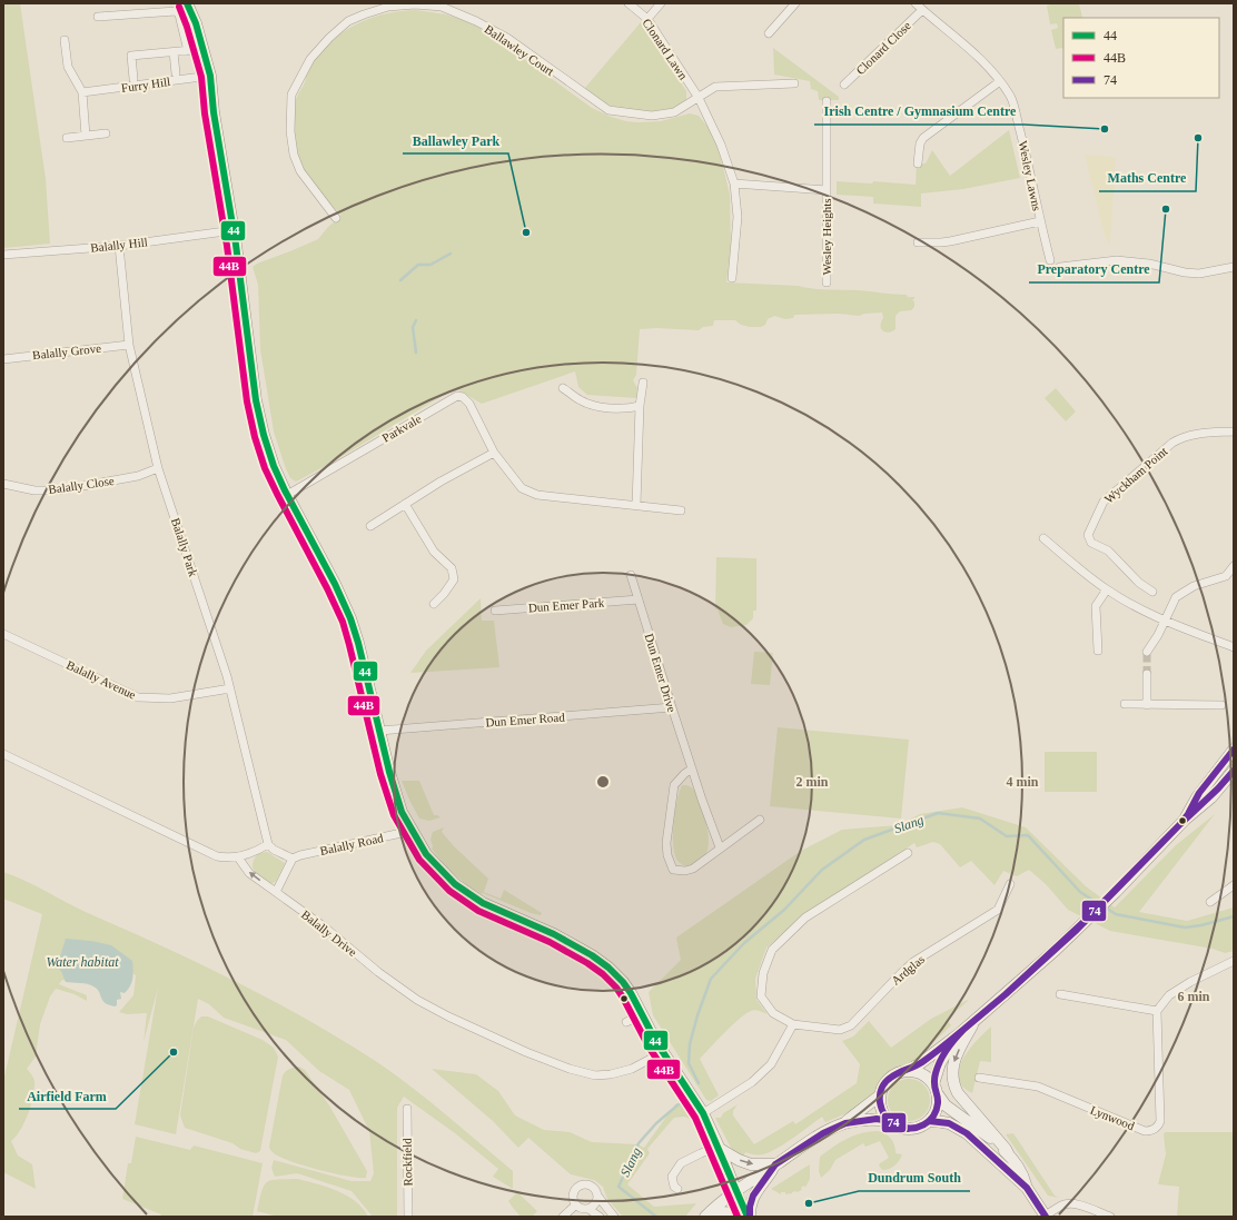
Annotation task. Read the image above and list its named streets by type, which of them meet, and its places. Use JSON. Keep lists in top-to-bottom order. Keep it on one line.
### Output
{"streets":{"street":["Clonard Close","Clonard Lawn","Ballawley Court","Furry Hill","Wesley Lawns","Wesley Heights","Balally Hill","Balally Grove","Parkvale","Wyckham Point","Balally Close","Balally Park","Dun Emer Park","Dun Emer Drive","Balally Avenue","Dun Emer Road","Balally Road","Balally Drive","Ardglas","Lynwood","Rockfield"]},"crossings":[["Clonard Close","Wesley Lawns"],["Clonard Lawn","Ballawley Court"],["Balally Hill","Balally Park"],["Balally Grove","Balally Park"],["Balally Close","Balally Park"],["Balally Park","Balally Avenue"],["Dun Emer Park","Dun Emer Drive"],["Dun Emer Drive","Dun Emer Road"]],"water":["Slang","Water habitat"],"places":["Irish Centre / Gymnasium Centre","Maths Centre","Preparatory Centre","Ballawley Park","Airfield Farm","Dundrum South"],"lines":["transit line 44","transit line 44B","transit line 74"],"legend":["44","44B","74"],"rings":["2 min","4 min","6 min"]}
